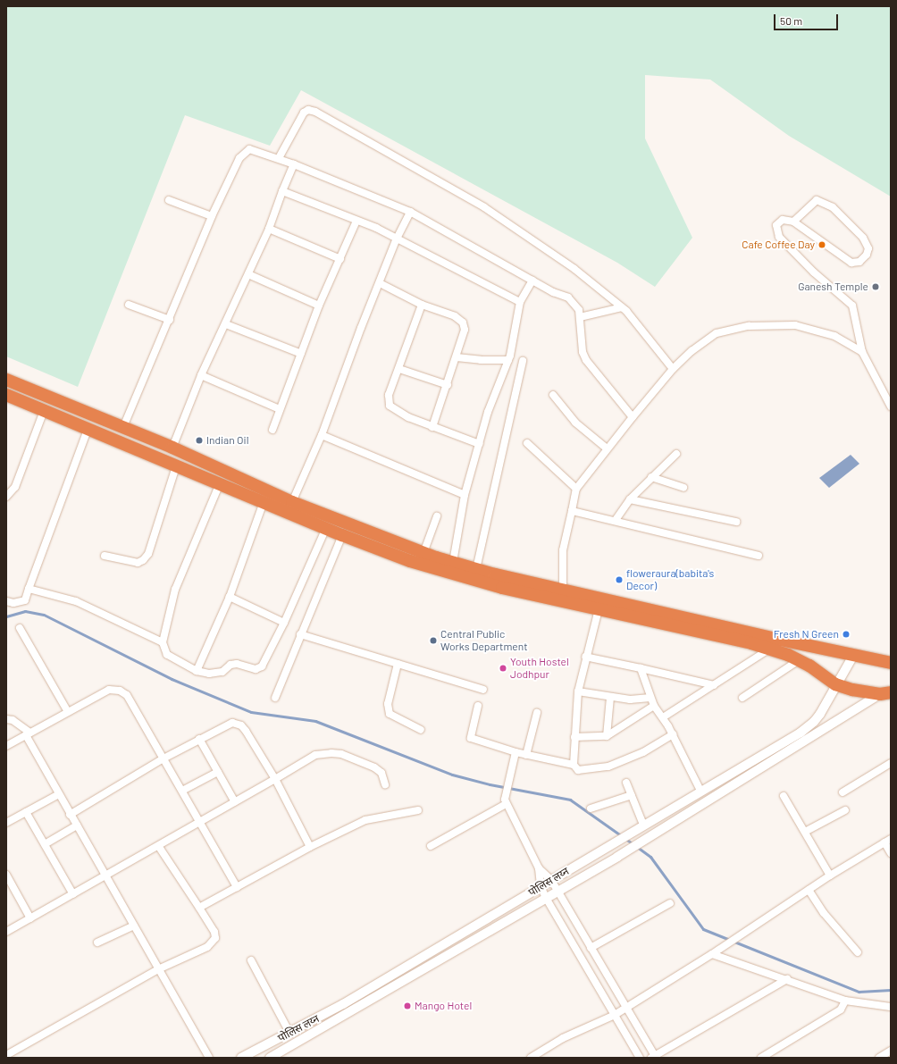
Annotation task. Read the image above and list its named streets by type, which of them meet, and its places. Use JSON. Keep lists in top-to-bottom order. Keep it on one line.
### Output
{"streets":{"street":["पोलिस लय्न"]},"places":["Cafe Coffee Day","Ganesh Temple","Indian Oil","floweraura(babita's Decor)","Fresh N Green","Central Public Works Department","Youth Hostel Jodhpur","Mango Hotel"],"scale_bar":"50 m"}
